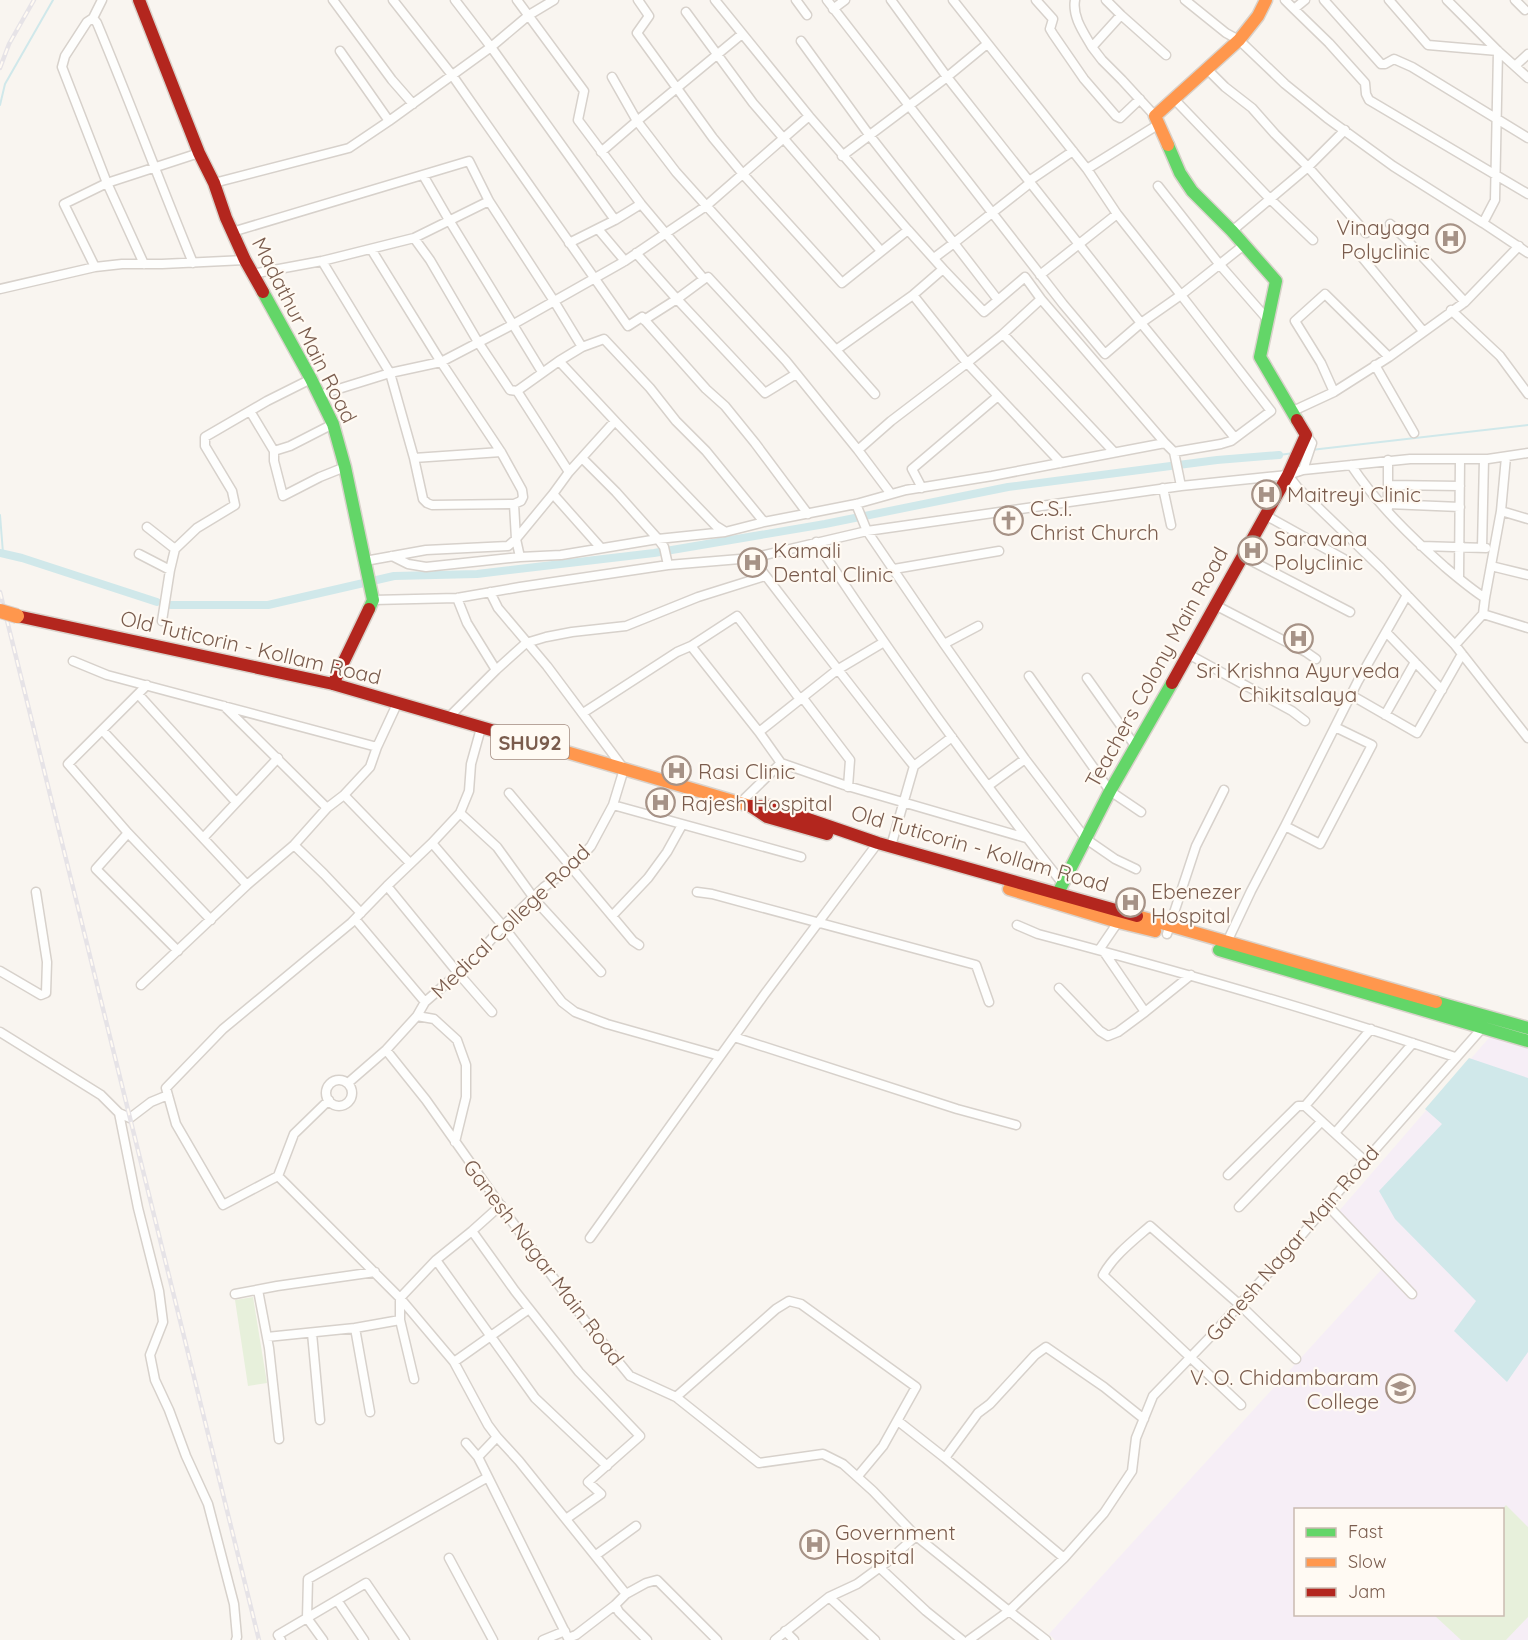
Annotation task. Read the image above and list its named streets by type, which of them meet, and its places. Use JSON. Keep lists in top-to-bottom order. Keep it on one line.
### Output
{"streets":{"main road":["Madathur Main Road","Old Tuticorin - Kollam Road","Teachers Colony Main Road","SHU92"],"street":["Medical College Road","Ganesh Nagar Main Road"]},"crossings":[["Old Tuticorin - Kollam Road","Teachers Colony Main Road"],["Old Tuticorin - Kollam Road","Medical College Road"],["Old Tuticorin - Kollam Road","Ganesh Nagar Main Road"],["Medical College Road","Ganesh Nagar Main Road"]],"places":{"hospital":["Vinayaga Polyclinic","Maitreyi Clinic","Saravana Polyclinic","Kamali Dental Clinic","Sri Krishna Ayurveda Chikitsalaya","Rasi Clinic","Rajesh Hospital","Ebenezer Hospital","Government Hospital"],"church":["C.S.I. Christ Church"],"school or university":["V. O. Chidambaram College"]},"legend":["Fast","Slow","Jam"]}
